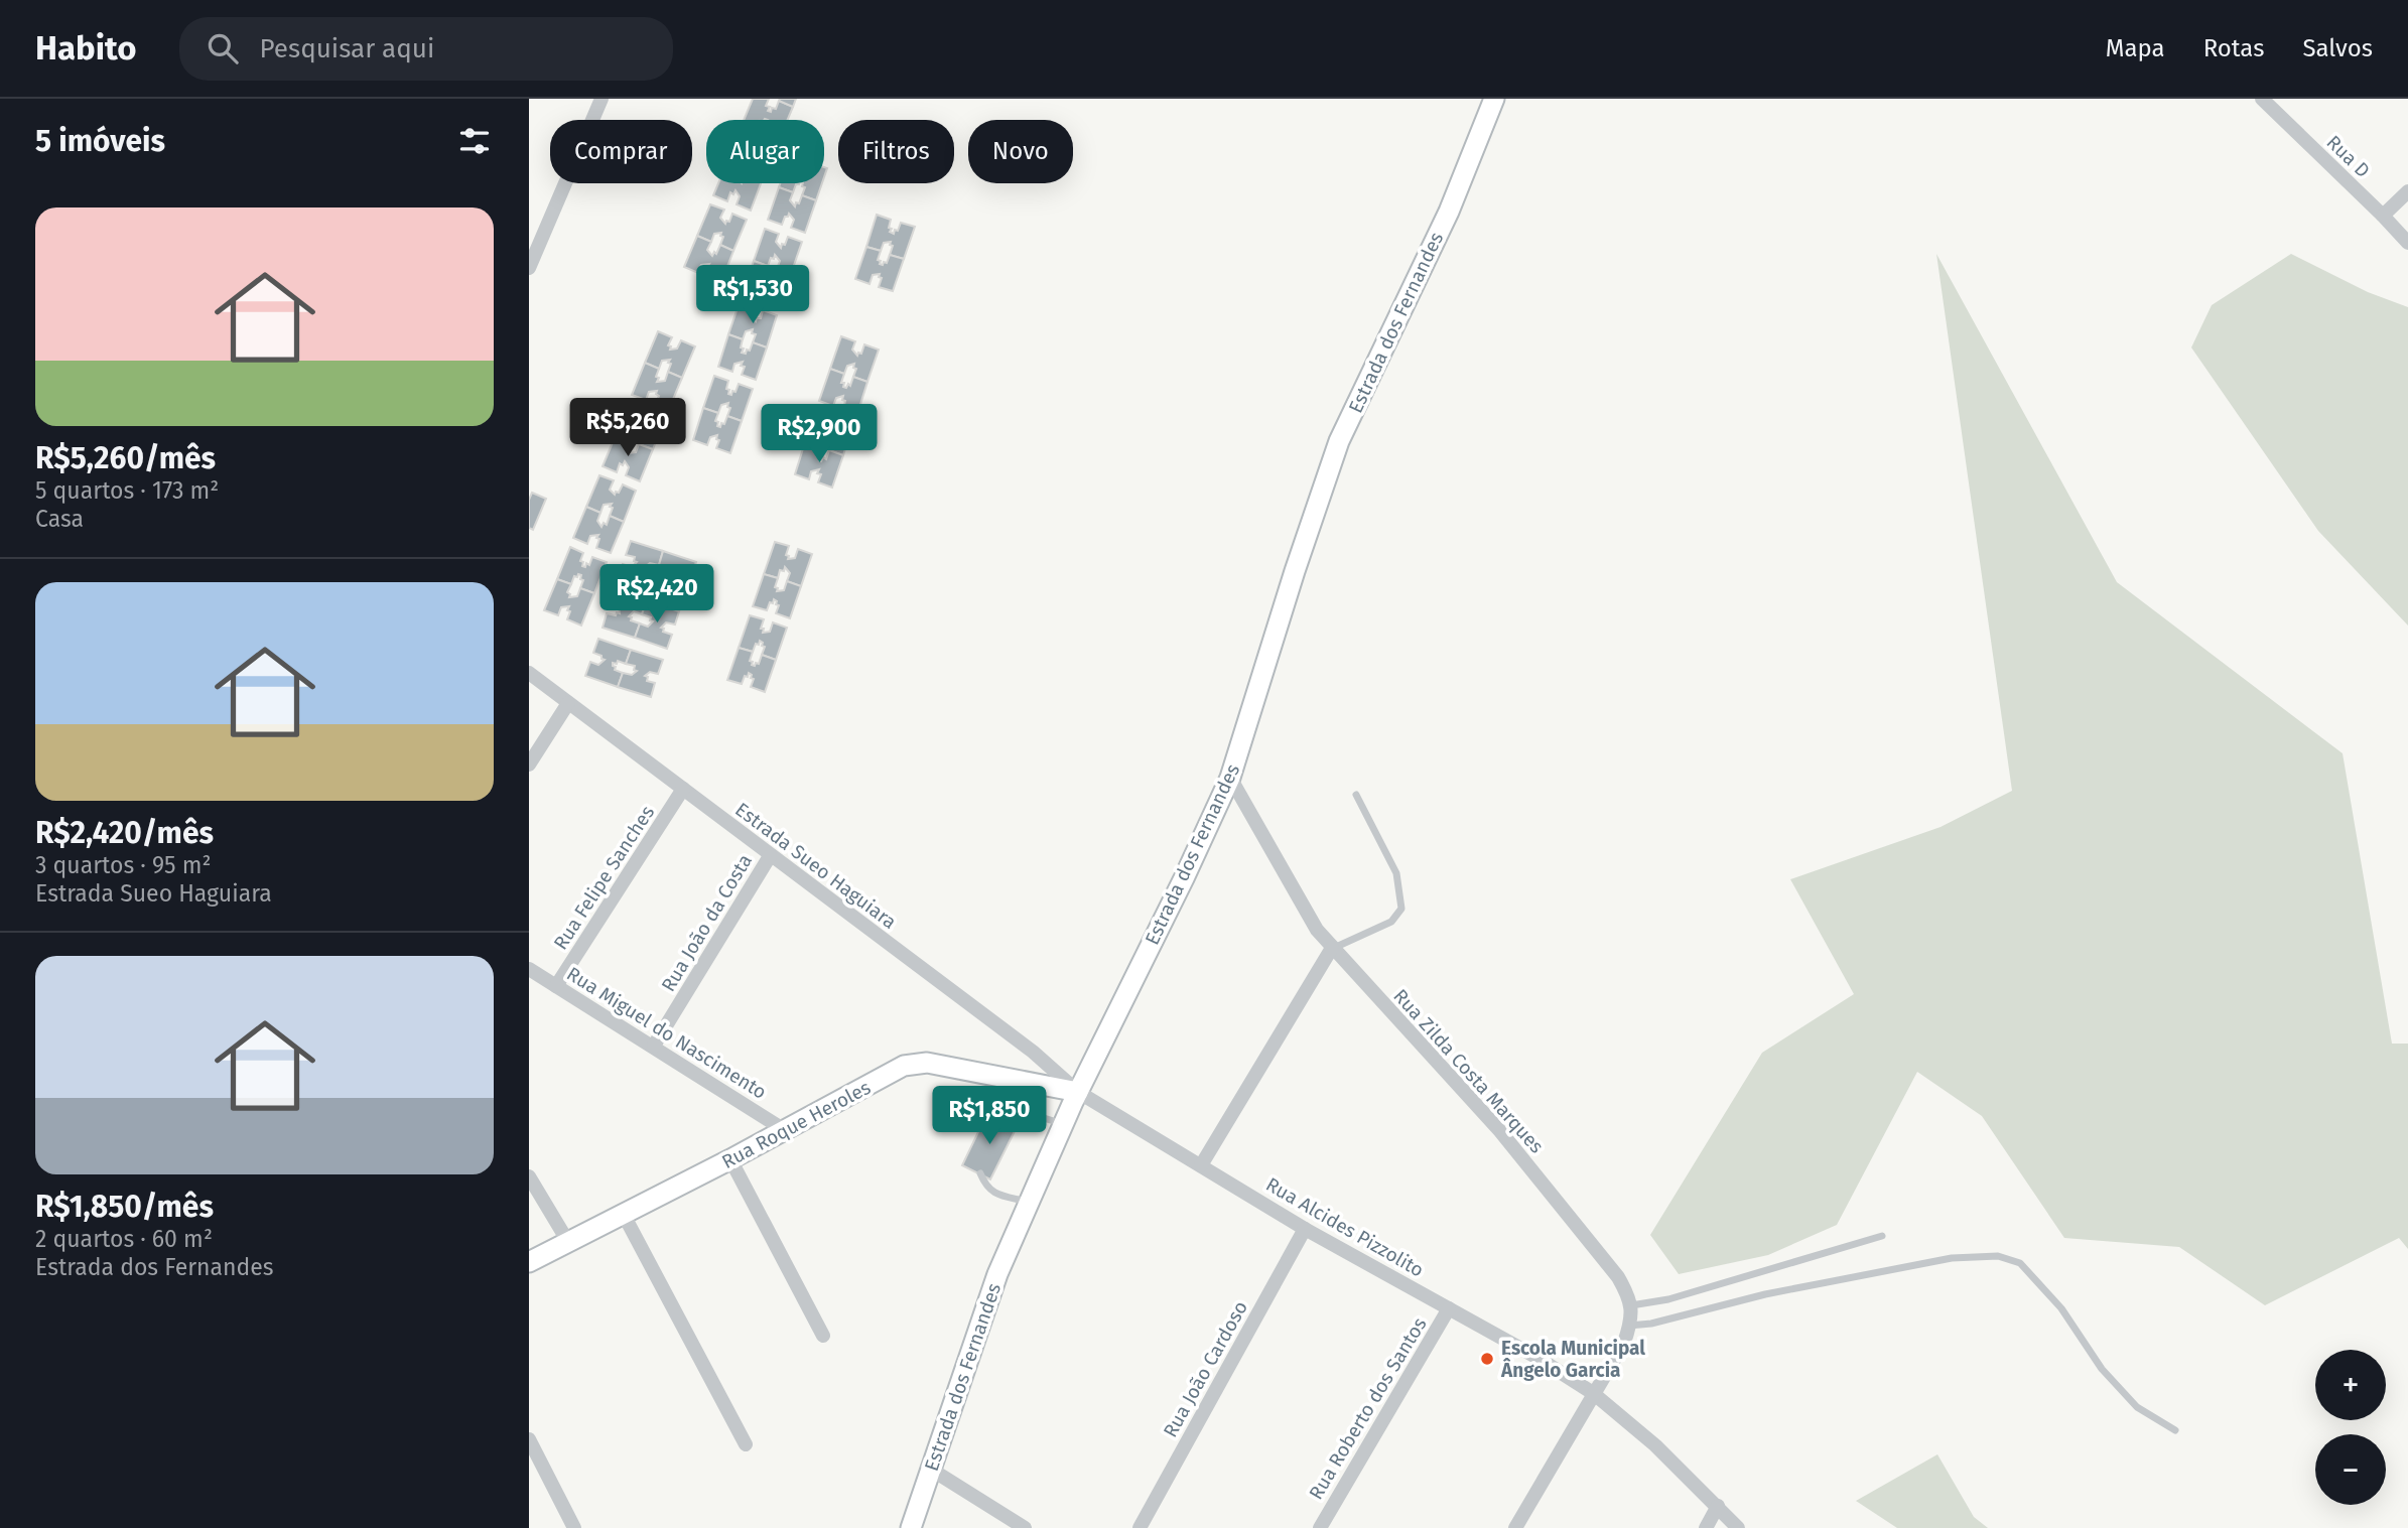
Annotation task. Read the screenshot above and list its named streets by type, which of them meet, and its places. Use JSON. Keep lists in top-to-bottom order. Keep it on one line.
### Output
{"streets":{"main road":["Estrada dos Fernandes","Rua Roque Heroles"],"street":["Rua D","Estrada Sueo Haguiara","Rua Felipe Sanches","Rua João da Costa","Rua Miguel do Nascimento","Rua Zilda Costa Marques","Rua Alcides Pizzolito","Rua João Cardoso","Rua Roberto dos Santos"]},"crossings":[["Estrada dos Fernandes","Estrada Sueo Haguiara"],["Estrada dos Fernandes","Rua Zilda Costa Marques"],["Estrada dos Fernandes","Rua Roque Heroles"],["Estrada dos Fernandes","Rua Alcides Pizzolito"],["Estrada Sueo Haguiara","Rua Felipe Sanches"],["Estrada Sueo Haguiara","Rua João da Costa"],["Estrada Sueo Haguiara","Rua Roque Heroles"],["Estrada Sueo Haguiara","Rua Alcides Pizzolito"],["Rua Felipe Sanches","Rua Miguel do Nascimento"],["Rua João da Costa","Rua Miguel do Nascimento"],["Rua Miguel do Nascimento","Rua Roque Heroles"],["Rua Roque Heroles","Rua Alcides Pizzolito"],["Rua Alcides Pizzolito","Rua João Cardoso"],["Rua Alcides Pizzolito","Rua Roberto dos Santos"]],"places":["Escola Municipal Ângelo Garcia"],"page":{"header":"Habito","search":"Pesquisar aqui","nav":["Mapa","Rotas","Salvos"],"heading":"5 imóveis","chip":["Comprar","Alugar","Filtros","Novo"],"list":[{"name":"R$5,260/mês","note":"5 quartos · 173 m² · Casa"},{"name":"R$2,420/mês","note":"3 quartos · 95 m² · Estrada Sueo Haguiara"},{"name":"R$1,850/mês","note":"2 quartos · 60 m² · Estrada dos Fernandes"}],"price":["R$1,530","R$5,260","R$2,900","R$2,420","R$1,850"],"map_buttons":["+","−"]}}
